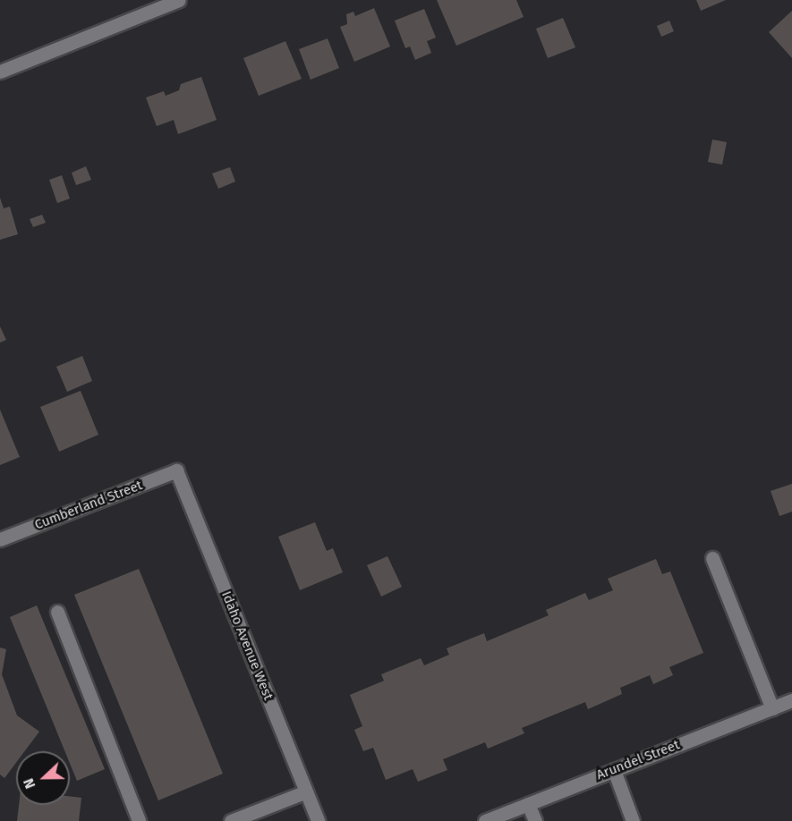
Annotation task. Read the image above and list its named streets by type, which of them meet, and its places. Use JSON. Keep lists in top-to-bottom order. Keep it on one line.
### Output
{"streets":{"street":["Cumberland Street","Idaho Avenue West","Arundel Street"]},"crossings":[["Cumberland Street","Idaho Avenue West"]],"north":"left"}
